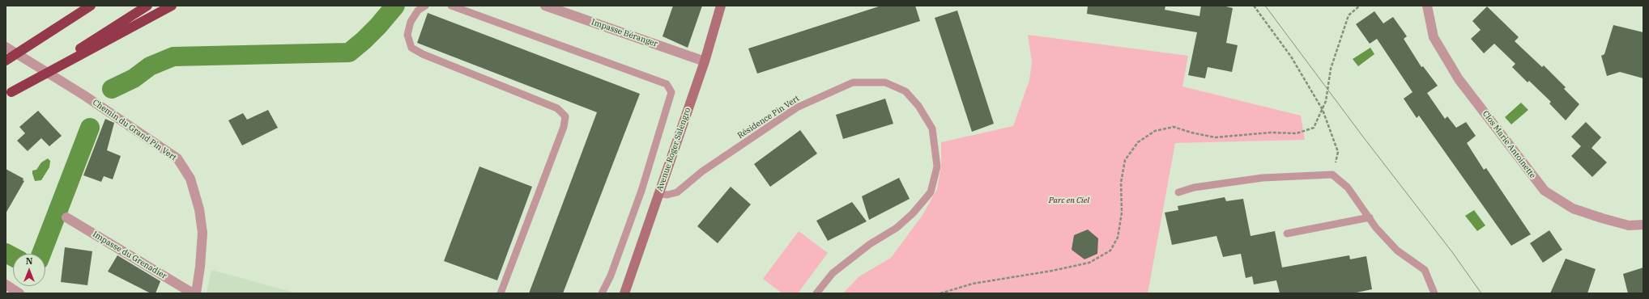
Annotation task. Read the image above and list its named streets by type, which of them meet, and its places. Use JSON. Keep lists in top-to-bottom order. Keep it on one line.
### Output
{"streets":{"main road":["Avenue Roger Salengro"],"street":["Impasse Béranger","Chemin du Grand Pin Vert","Clos Marie Antoinette","Impasse du Grenadier"],"lane":["Résidence Pin Vert"]},"crossings":[["Impasse Béranger","Avenue Roger Salengro"],["Résidence Pin Vert","Avenue Roger Salengro"]],"parks":["Parc en Ciel"],"north":"top"}
